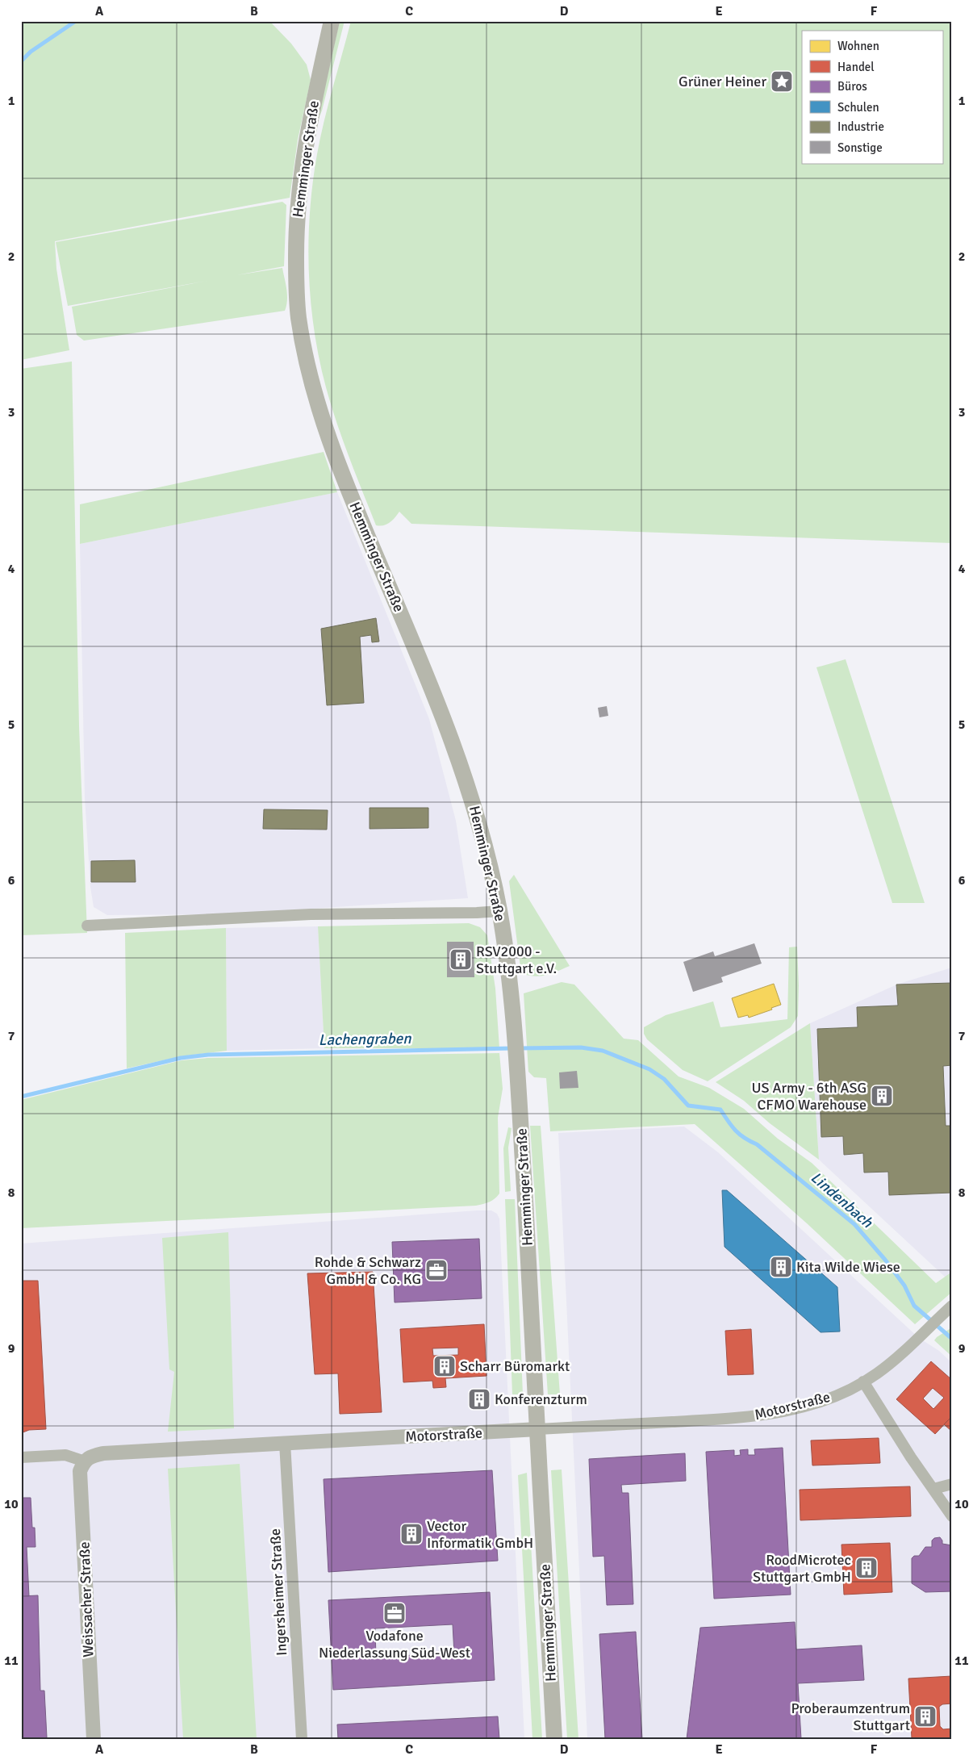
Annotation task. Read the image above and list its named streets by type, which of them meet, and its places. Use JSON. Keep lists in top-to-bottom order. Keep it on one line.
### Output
{"streets":{"main road":["Hemminger Straße"],"street":["Motorstraße","Ingersheimer Straße","Weissacher Straße"]},"crossings":[["Hemminger Straße","Motorstraße"],["Motorstraße","Ingersheimer Straße"],["Motorstraße","Weissacher Straße"]],"water":["Lachengraben","Lindenbach"],"places":{"place":["Grüner Heiner"],"building":["RSV2000 - Stuttgart e.V.","US Army - 6th ASG CFMO Warehouse","Kita Wilde Wiese","Scharr Büromarkt","Konferenzturm","Vector Informatik GmbH","RoodMicrotec Stuttgart GmbH","Proberaumzentrum Stuttgart"],"office":["Rohde & Schwarz GmbH & Co. KG","Vodafone Niederlassung Süd-West"]},"legend":["Wohnen","Handel","Büros","Schulen","Industrie","Sonstige"],"grid":{"columns":["A","B","C","D","E","F"],"rows":["1","2","3","4","5","6","7","8","9","10","11"]}}
